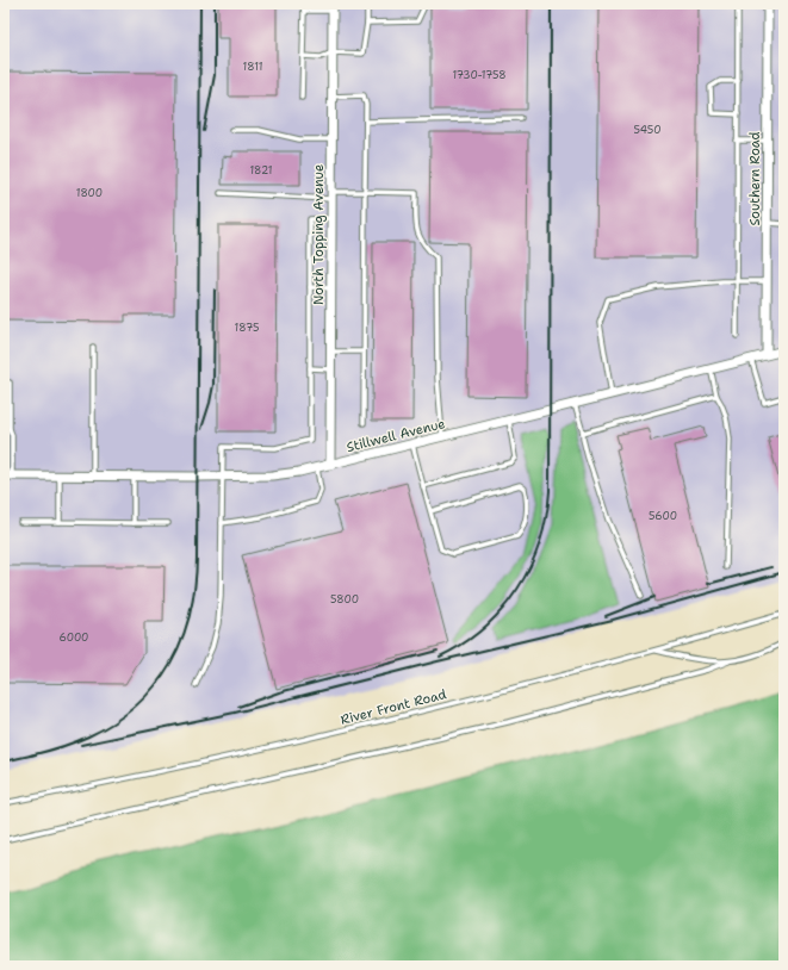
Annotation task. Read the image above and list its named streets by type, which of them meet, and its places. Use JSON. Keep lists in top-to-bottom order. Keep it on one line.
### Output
{"streets":{"street":["Southern Road","North Topping Avenue","Stillwell Avenue"],"lane":["River Front Road"]},"crossings":[["Southern Road","Stillwell Avenue"],["North Topping Avenue","Stillwell Avenue"]],"house_numbers":["1811","1730-1758","5450","1821","1800","1875","5600","5800","6000"]}
